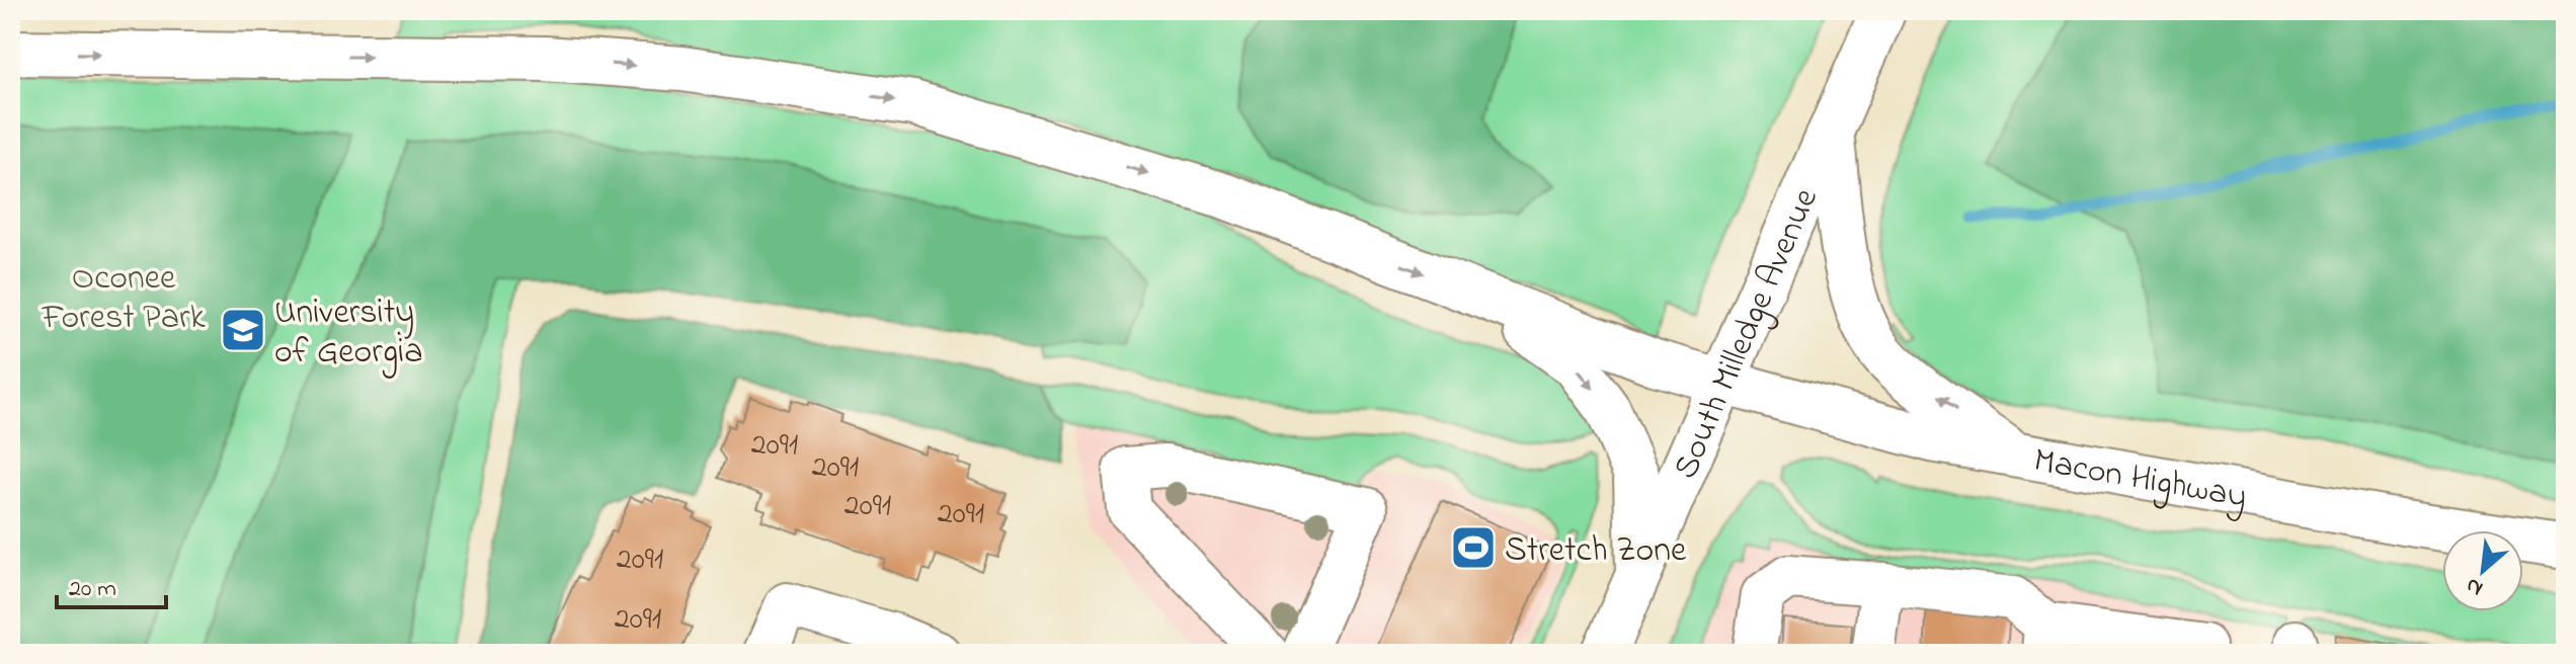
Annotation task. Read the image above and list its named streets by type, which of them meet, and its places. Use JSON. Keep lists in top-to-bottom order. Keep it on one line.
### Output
{"streets":{"main road":["South Milledge Avenue","Macon Highway"]},"crossings":[["South Milledge Avenue","Macon Highway"]],"parks":["Oconee Forest Park"],"places":{"school or university":["University of Georgia"],"sports":["Stretch Zone"]},"house_numbers":["2091","2091","2091","2091","2091","2091"],"scale_bar":"20 m","north":"bottom left"}
